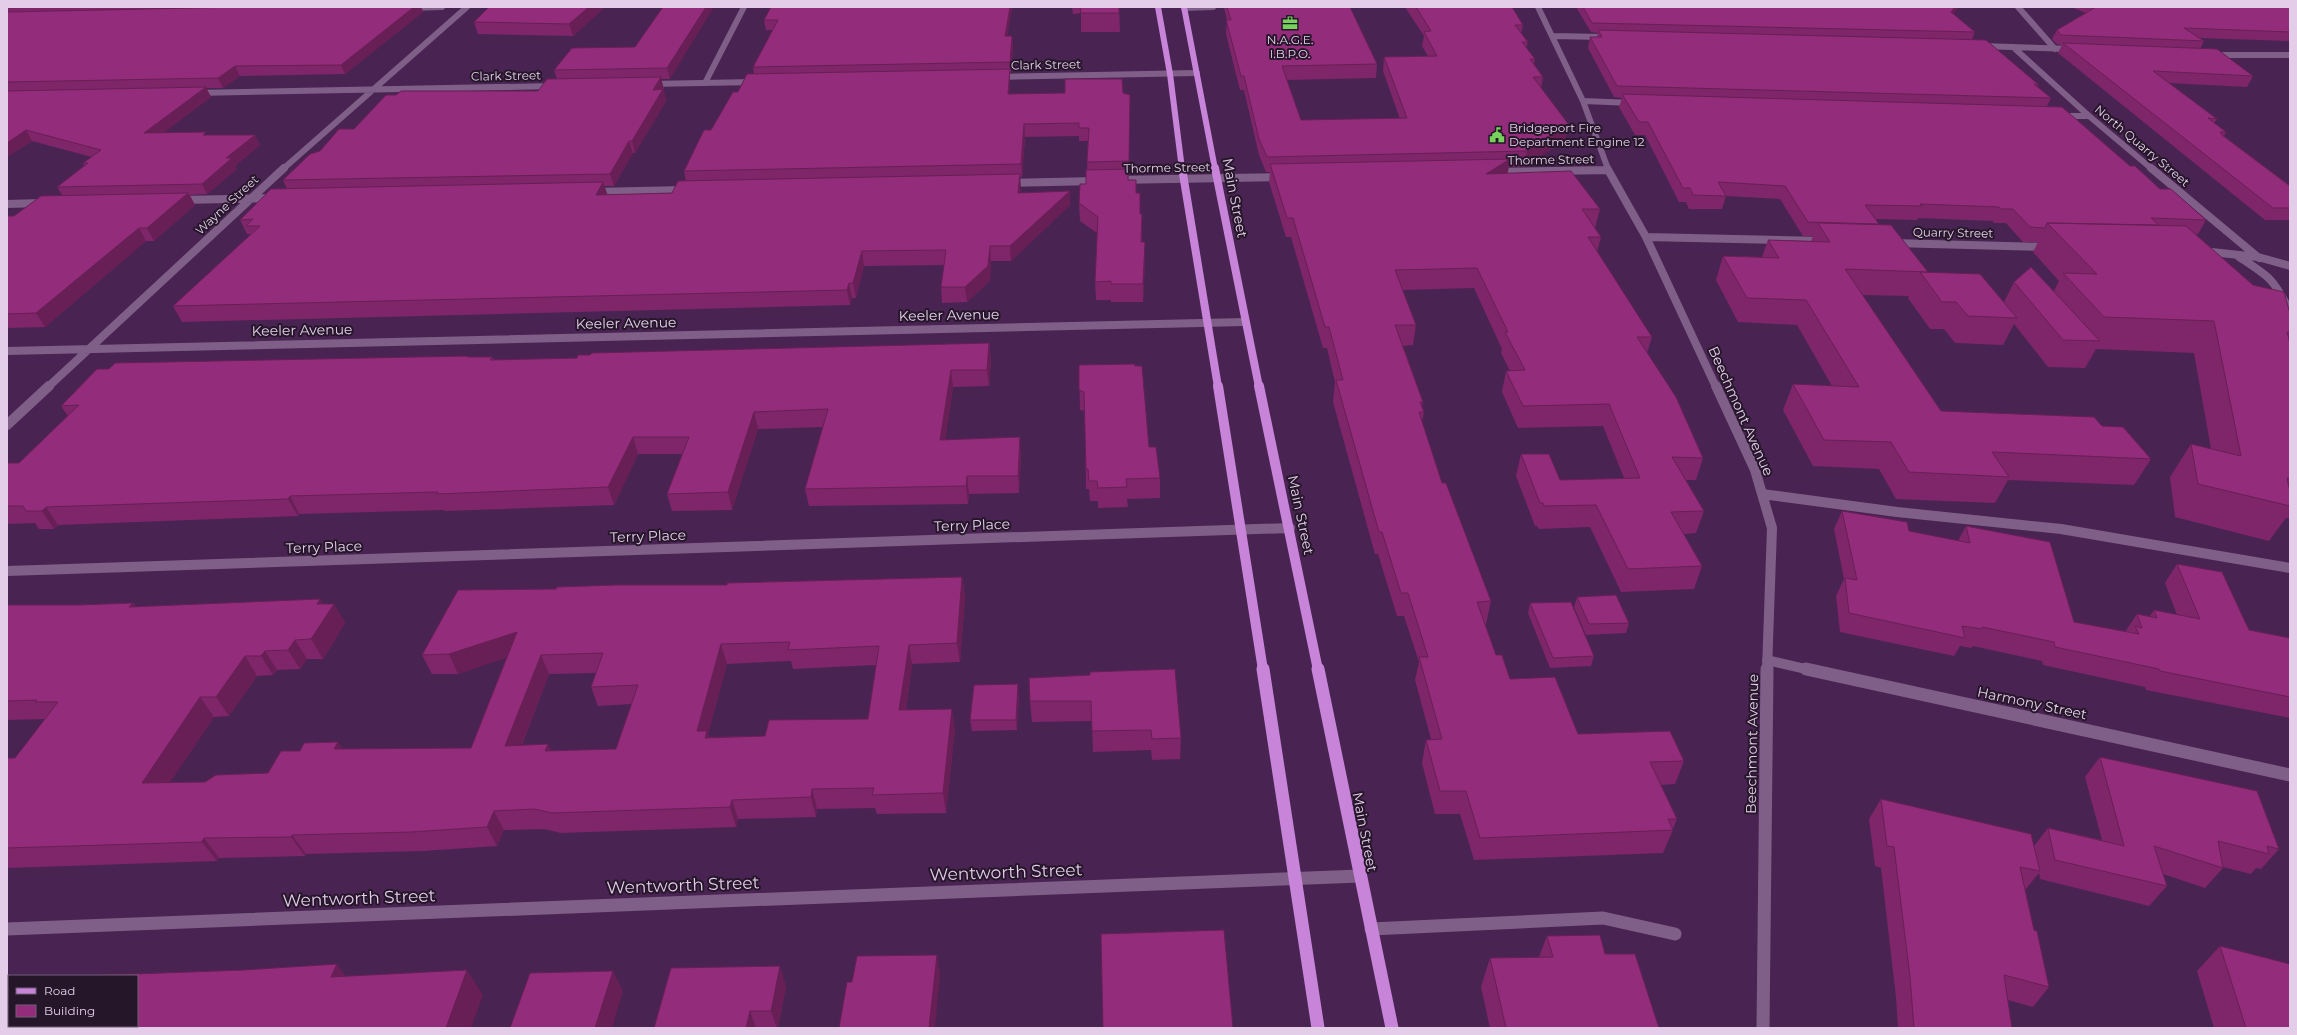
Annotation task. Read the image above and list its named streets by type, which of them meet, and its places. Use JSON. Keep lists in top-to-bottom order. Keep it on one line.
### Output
{"streets":{"main road":["Main Street"],"street":["Clark Street","North Quarry Street","Thorme Street","Wayne Street","Quarry Street","Keeler Avenue","Beechmont Avenue","Terry Place","Harmony Street","Wentworth Street"]},"crossings":[["Clark Street","Main Street"],["Clark Street","Wayne Street"],["Thorme Street","Main Street"],["Thorme Street","Beechmont Avenue"],["Main Street","Keeler Avenue"],["Main Street","Terry Place"],["Main Street","Wentworth Street"],["Wayne Street","Keeler Avenue"],["Beechmont Avenue","Harmony Street"]],"places":{"office":["N.A.G.E. I.B.P.O."],"public building":["Bridgeport Fire Department Engine 12"]},"legend":["Road","Building"]}
